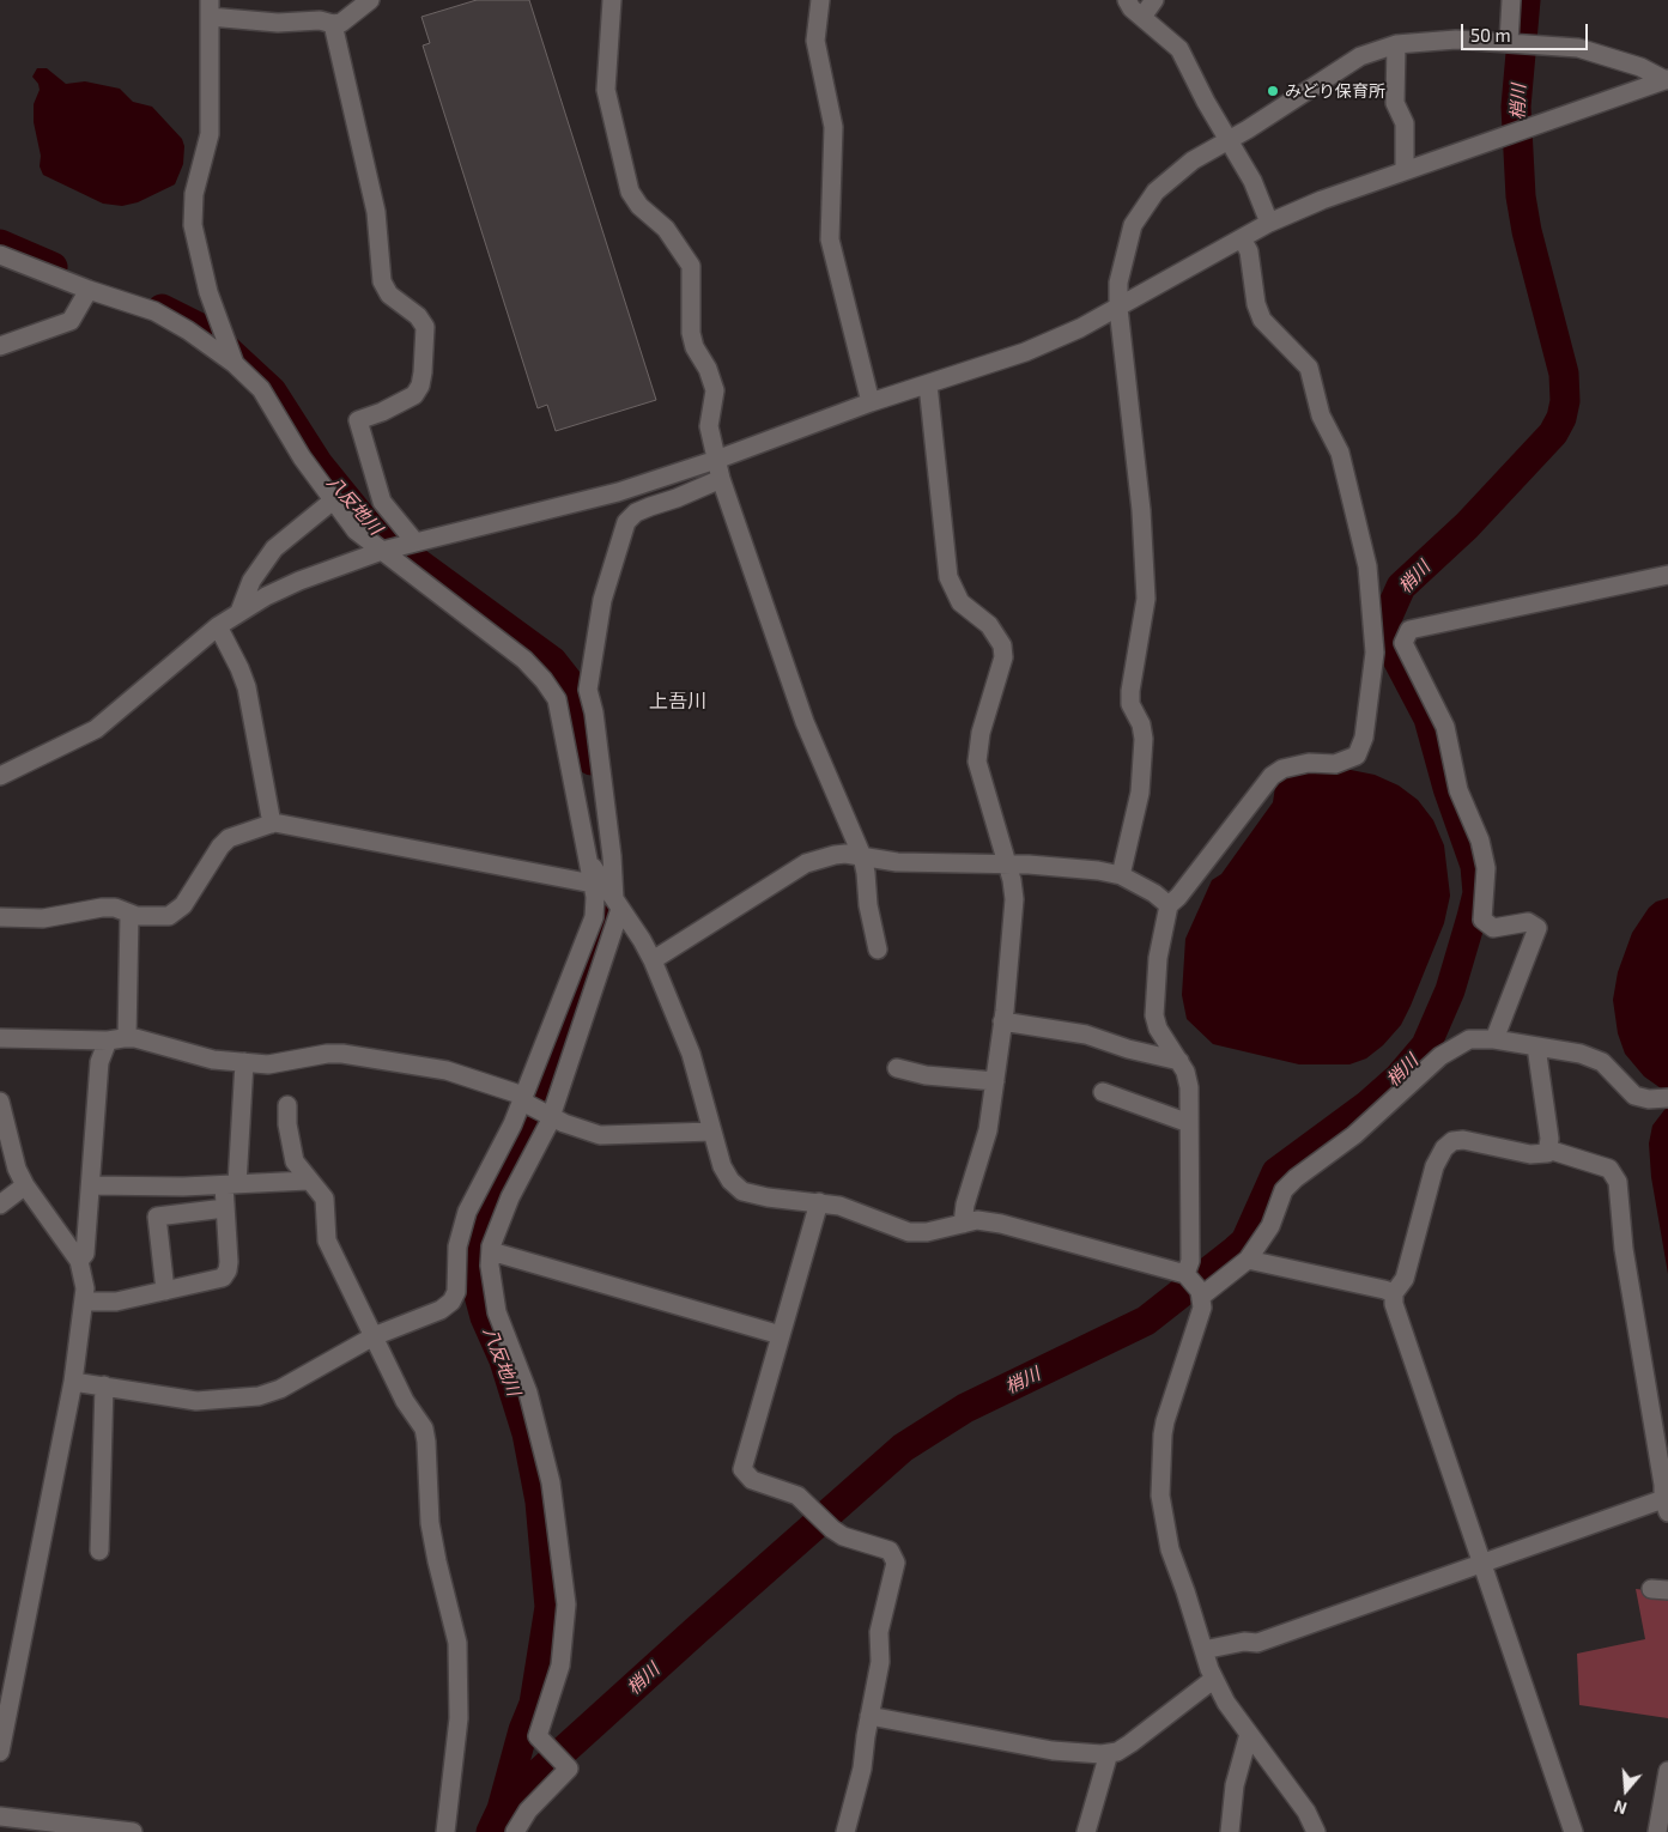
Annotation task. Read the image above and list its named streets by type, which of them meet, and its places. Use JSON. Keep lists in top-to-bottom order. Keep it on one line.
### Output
{"districts":["上吾川"],"water":["梢川","八反地川"],"places":["みどり保育所"],"scale_bar":"50 m","north":"bottom"}
